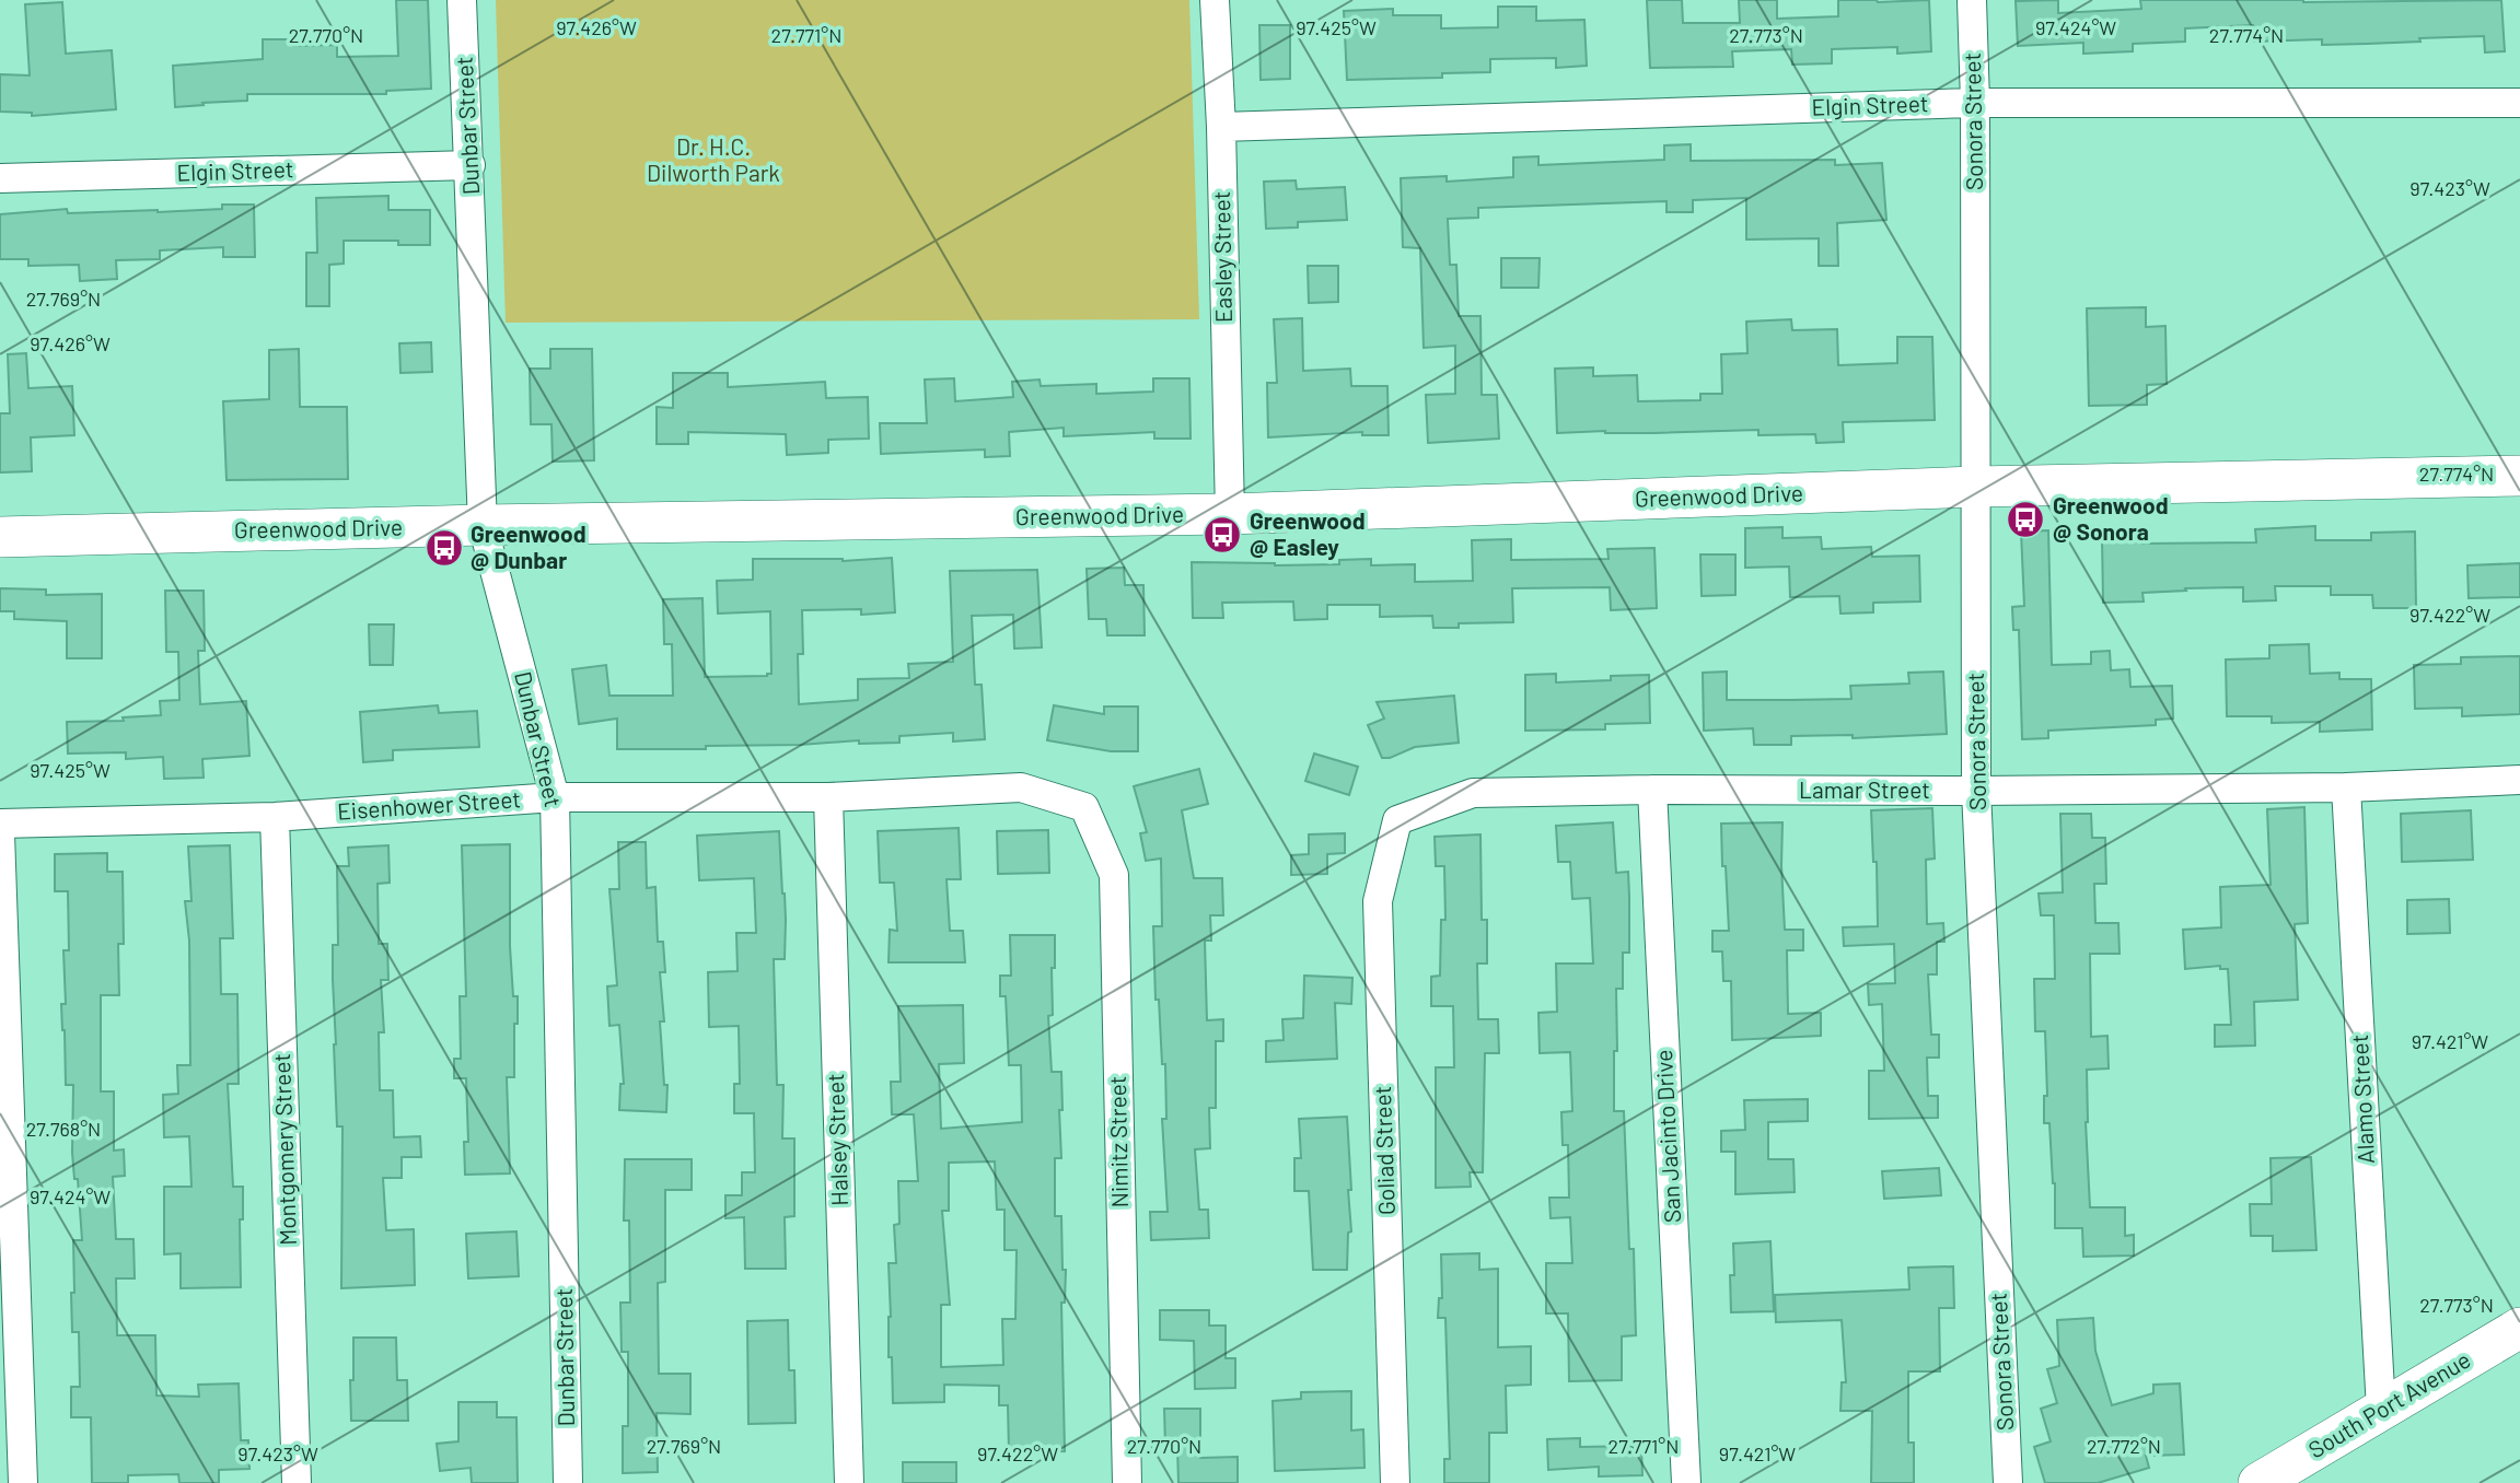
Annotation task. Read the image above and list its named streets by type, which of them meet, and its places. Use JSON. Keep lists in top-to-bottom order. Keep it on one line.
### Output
{"streets":{"main road":["Greenwood Drive","South Port Avenue"],"street":["Elgin Street","Sonora Street","Dunbar Street","Easley Street","Lamar Street","Eisenhower Street","Alamo Street","San Jacinto Drive","Halsey Street","Nimitz Street","Montgomery Street","Goliad Street"]},"crossings":[["Elgin Street","Sonora Street"],["Elgin Street","Dunbar Street"],["Elgin Street","Easley Street"],["Sonora Street","Greenwood Drive"],["Sonora Street","Lamar Street"],["Dunbar Street","Greenwood Drive"],["Dunbar Street","Eisenhower Street"],["Easley Street","Greenwood Drive"],["Lamar Street","Alamo Street"],["Lamar Street","San Jacinto Drive"],["Lamar Street","Goliad Street"],["Eisenhower Street","Halsey Street"],["Eisenhower Street","Nimitz Street"],["Eisenhower Street","Montgomery Street"],["Alamo Street","South Port Avenue"]],"parks":["Dr. H.C. Dilworth Park"],"places":{"bus stop":["Greenwood @ Sonora","Greenwood @ Easley","Greenwood @ Dunbar"]},"coordinates":["97.426°W","97.425°W","97.424°W","27.770°N","27.771°N","27.773°N","27.774°N","97.423°W","27.769°N","97.422°W","97.421°W","27.768°N","27.772°N"]}
